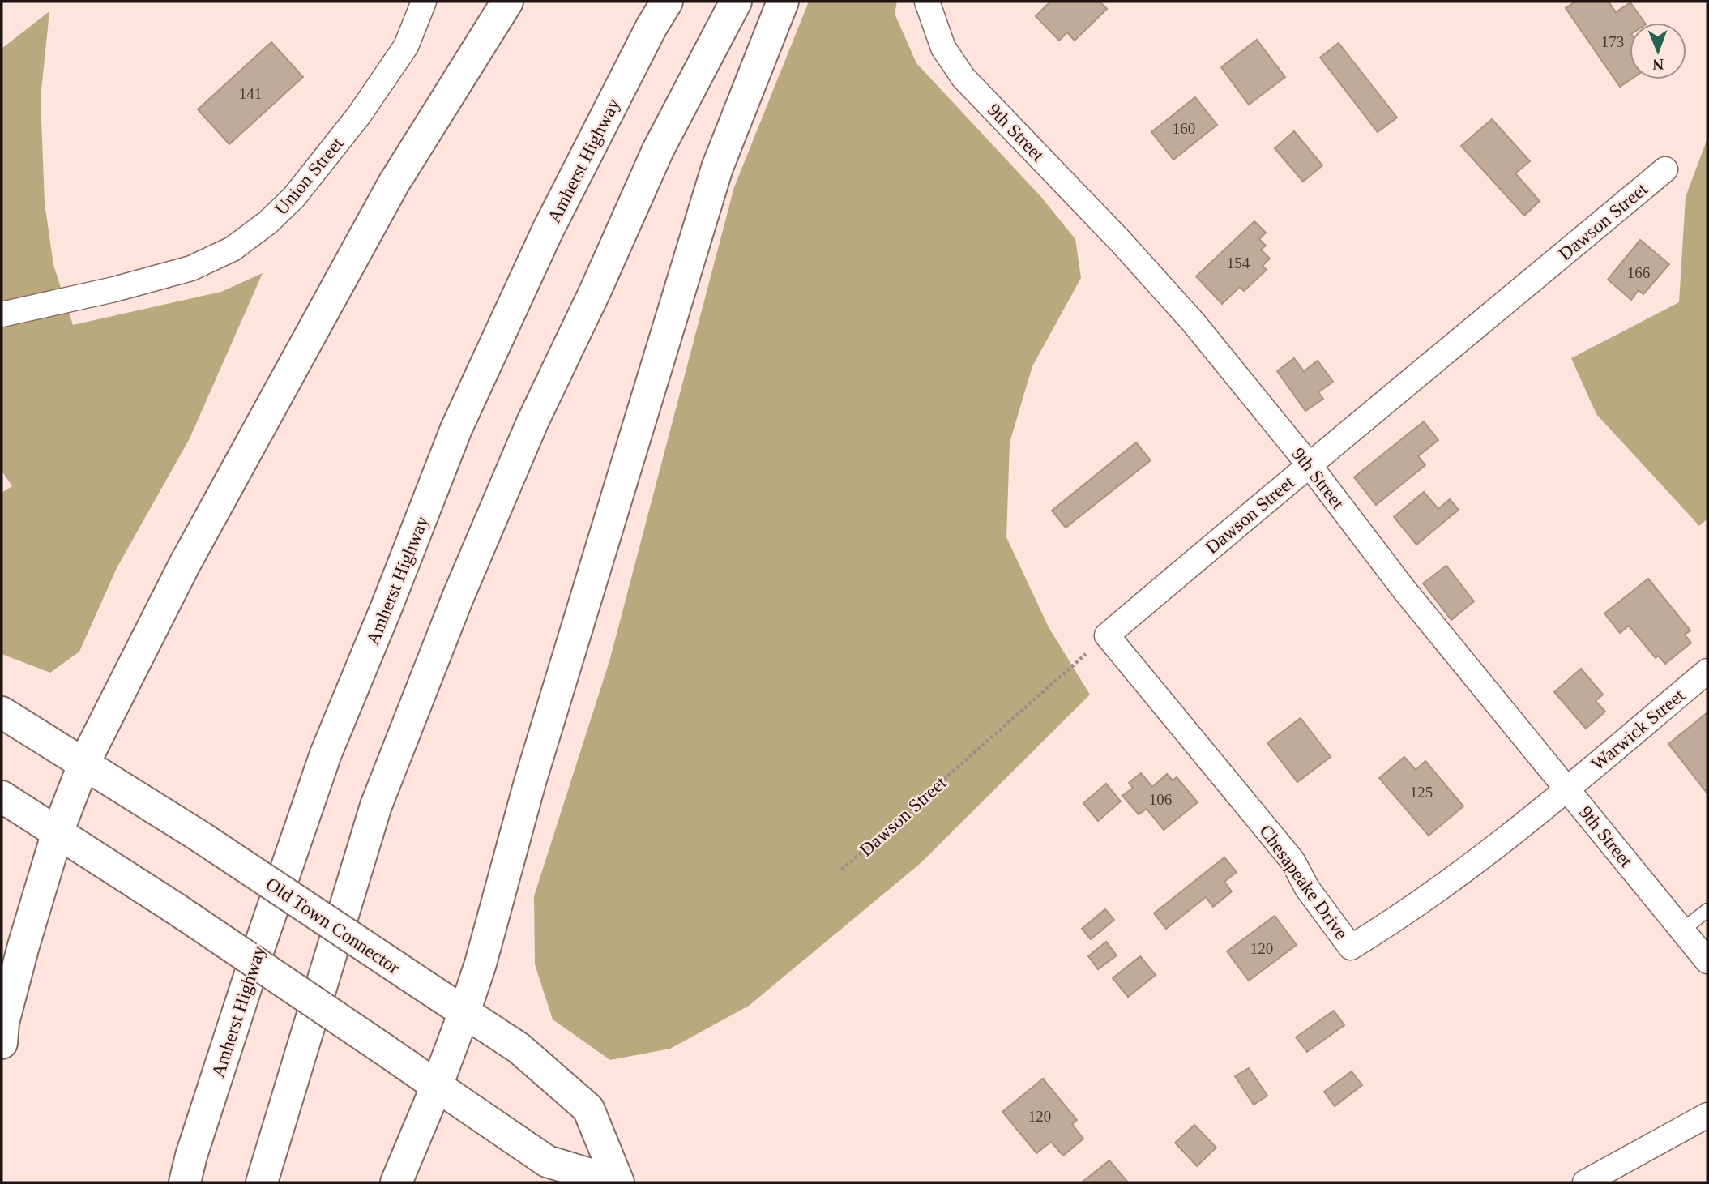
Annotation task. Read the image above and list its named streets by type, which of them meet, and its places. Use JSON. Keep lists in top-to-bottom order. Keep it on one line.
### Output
{"streets":{"main road":["Amherst Highway","Old Town Connector"],"street":["9th Street","Union Street","Dawson Street","Warwick Street","Chesapeake Drive"]},"crossings":[["9th Street","Dawson Street"],["9th Street","Warwick Street"],["9th Street","Chesapeake Drive"],["Dawson Street","Chesapeake Drive"],["Warwick Street","Chesapeake Drive"]],"house_numbers":["173","141","160","154","166","125","106","120","120"],"north":"bottom"}
